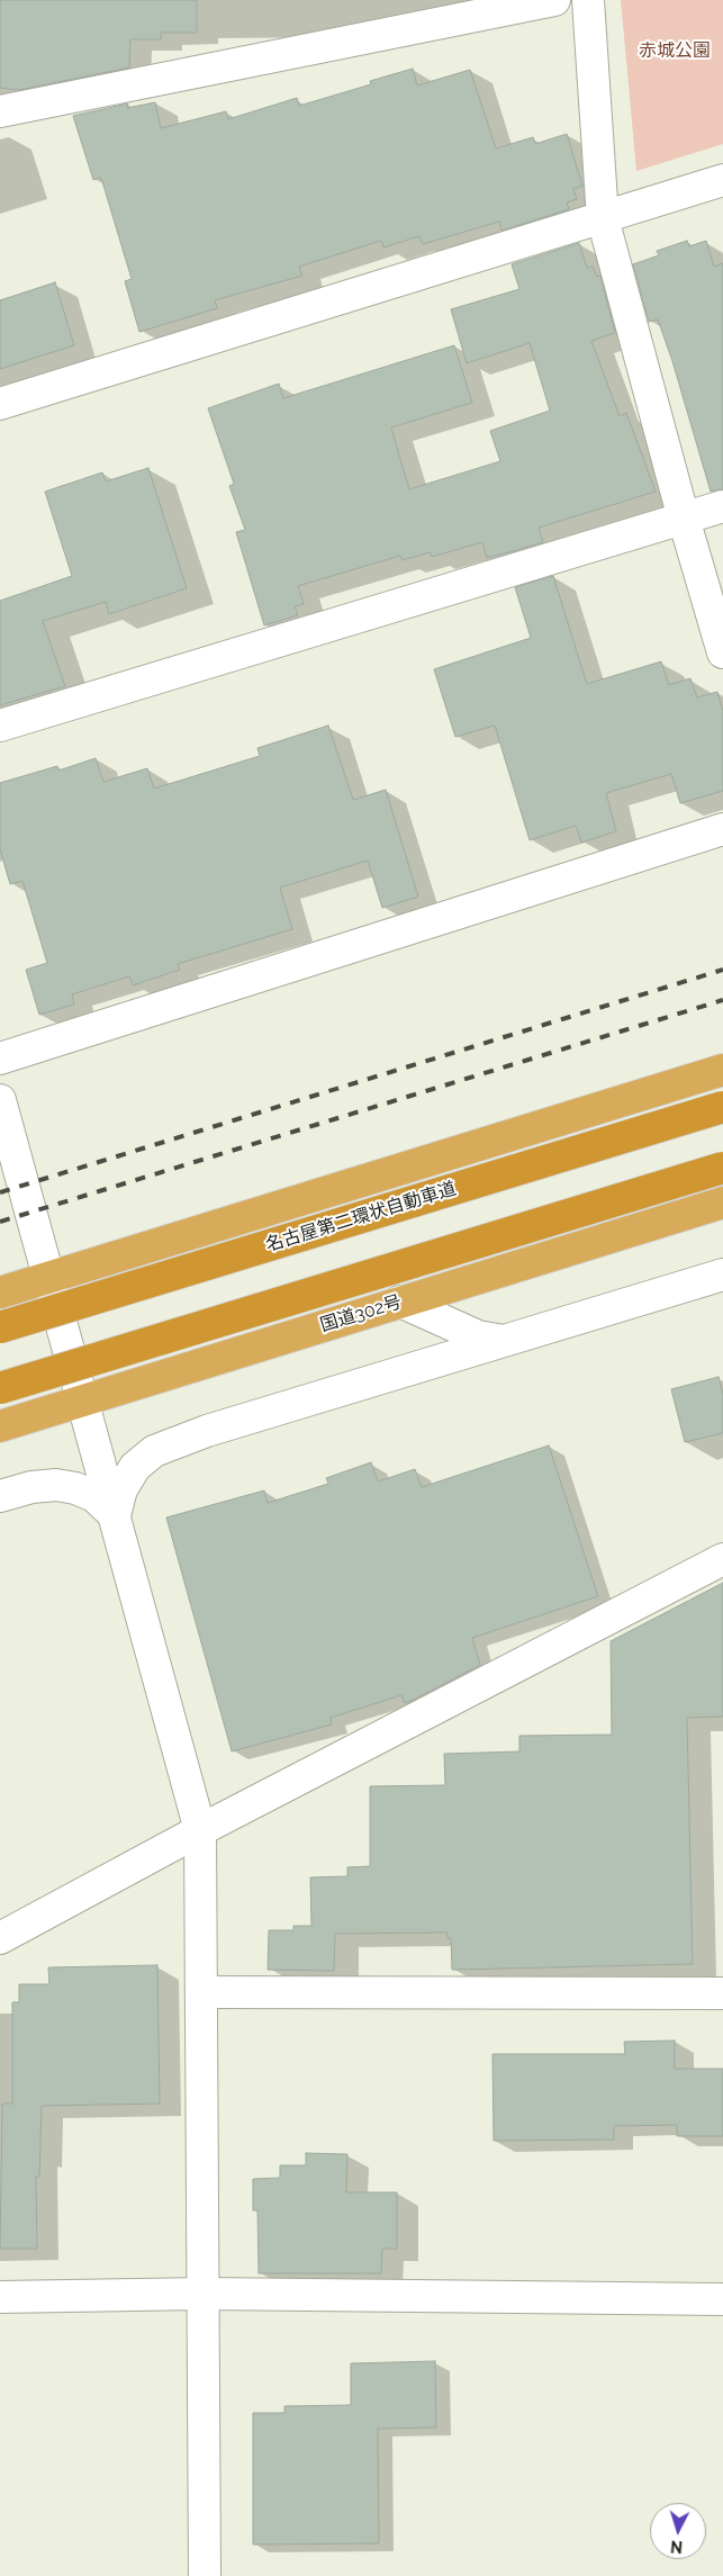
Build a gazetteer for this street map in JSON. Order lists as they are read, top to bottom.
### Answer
{
  "streets": {
    "highway": ["名古屋第二環状自動車道", "国道302号"]
  },
  "parks": ["赤城公園"],
  "north": "bottom"
}
